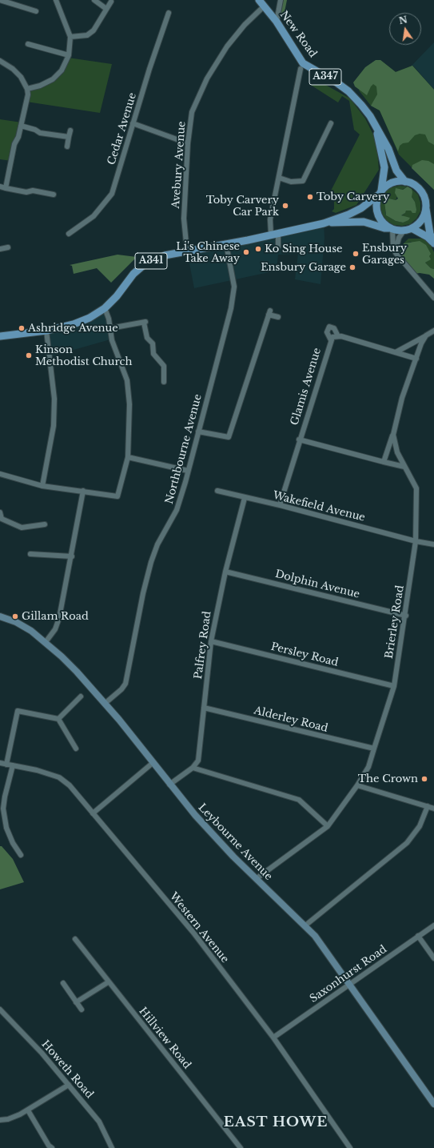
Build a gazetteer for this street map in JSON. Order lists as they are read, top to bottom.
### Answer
{
  "streets": {
    "main road": ["New Road", "A347", "A341"],
    "street": [
      "Cedar Avenue",
      "Avebury Avenue",
      "Glamis Avenue",
      "Northbourne Avenue",
      "Wakefield Avenue",
      "Dolphin Avenue",
      "Brierley Road",
      "Palfrey Road",
      "Persley Road",
      "Alderley Road",
      "Leybourne Avenue",
      "Western Avenue",
      "Saxonhurst Road",
      "Hillview Road",
      "Howeth Road"
    ]
  },
  "crossings": [
    ["New Road", "Avebury Avenue"],
    ["New Road", "A341"],
    ["Avebury Avenue", "A341"],
    ["A341", "Northbourne Avenue"],
    ["Glamis Avenue", "Wakefield Avenue"],
    ["Northbourne Avenue", "Leybourne Avenue"],
    ["Wakefield Avenue", "Brierley Road"],
    ["Wakefield Avenue", "Palfrey Road"],
    ["Dolphin Avenue", "Brierley Road"],
    ["Dolphin Avenue", "Palfrey Road"],
    ["Brierley Road", "Persley Road"],
    ["Brierley Road", "Alderley Road"],
    ["Brierley Road", "Leybourne Avenue"],
    ["Palfrey Road", "Persley Road"],
    ["Palfrey Road", "Alderley Road"],
    ["Palfrey Road", "Leybourne Avenue"],
    ["Leybourne Avenue", "Saxonhurst Road"],
    ["Western Avenue", "Saxonhurst Road"]
  ],
  "districts": ["EAST HOWE"],
  "places": [
    "Toby Carvery",
    "Toby Carvery Car Park",
    "Ko Sing House",
    "Li's Chinese Take Away",
    "Ensbury Garages",
    "Ensbury Garage",
    "Ashridge Avenue",
    "Kinson Methodist Church",
    "Gillam Road",
    "The Crown"
  ],
  "north": "top"
}
